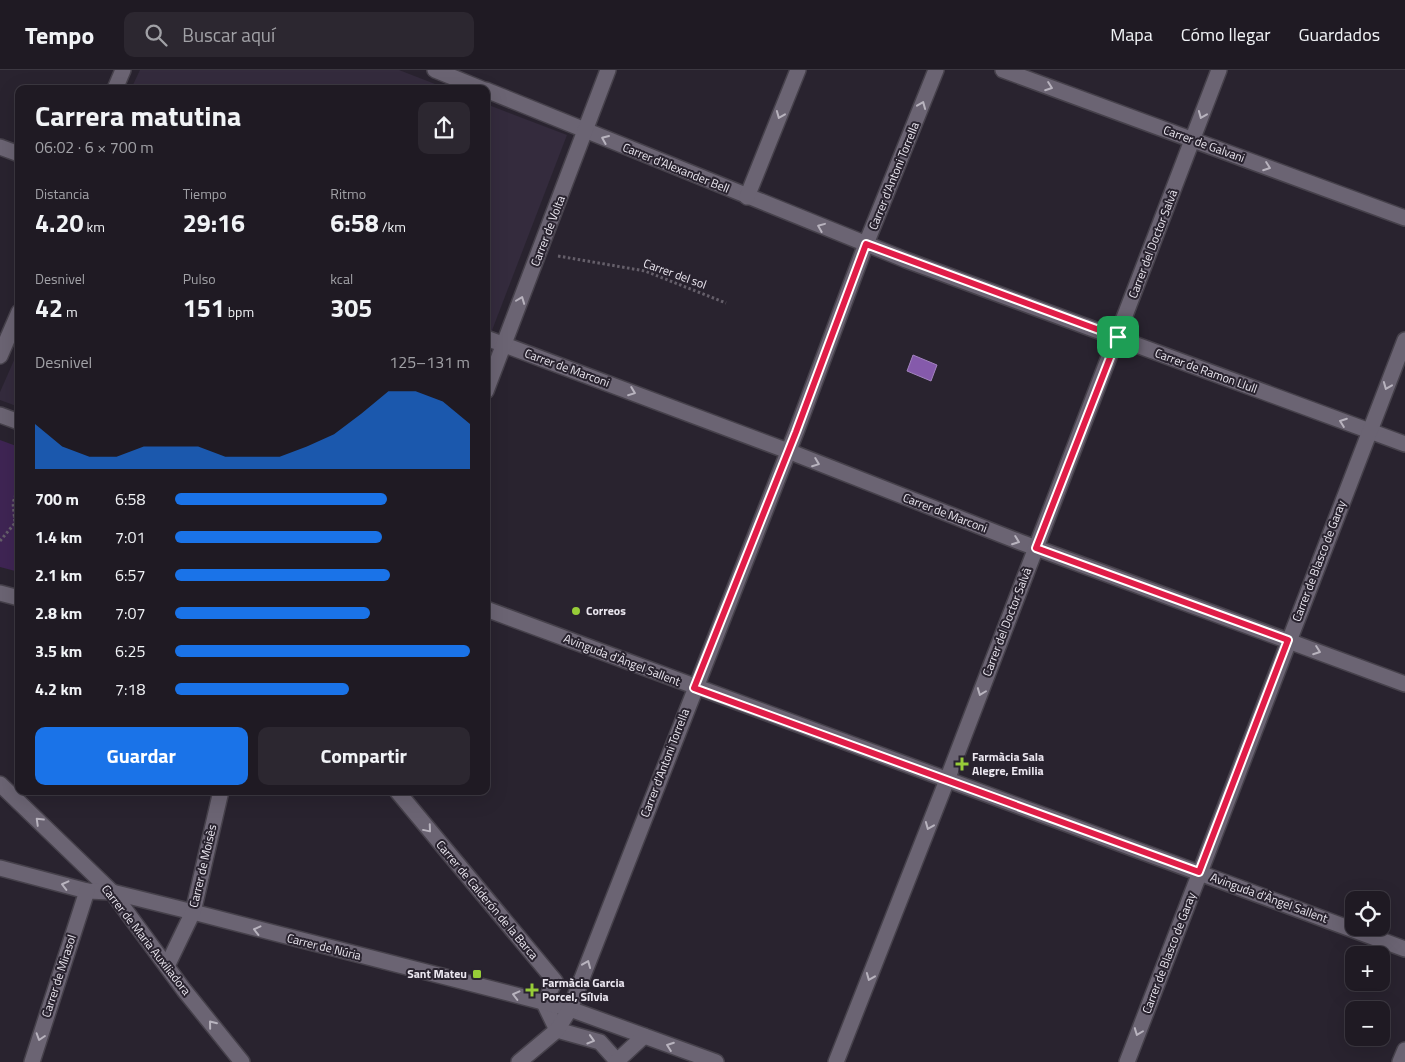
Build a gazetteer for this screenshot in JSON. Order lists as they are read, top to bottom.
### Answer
{
  "streets": {
    "street": [
      "Carrer de Galvani",
      "Carrer d'Alexander Bell",
      "Carrer d'Antoni Torrella",
      "Carrer de Volta",
      "Carrer del Doctor Salvà",
      "Carrer de Marconi",
      "Carrer de Ramon Llull",
      "Carrer de Blasco de Garay",
      "Avinguda d'Àngel Sallent",
      "Carrer de Moisès",
      "Carrer de Calderón de la Barca",
      "Carrer de Maria Auxiliadora",
      "Carrer de Núria",
      "Carrer de Mirasol"
    ],
    "path": ["Carrer del sol"]
  },
  "crossings": [
    ["Carrer de Galvani", "Carrer del Doctor Salvà"],
    ["Carrer d'Alexander Bell", "Carrer d'Antoni Torrella"],
    ["Carrer d'Alexander Bell", "Carrer de Volta"],
    ["Carrer d'Alexander Bell", "Carrer de Ramon Llull"],
    ["Carrer d'Antoni Torrella", "Carrer de Marconi"],
    ["Carrer d'Antoni Torrella", "Carrer de Ramon Llull"],
    ["Carrer d'Antoni Torrella", "Avinguda d'Àngel Sallent"],
    ["Carrer d'Antoni Torrella", "Carrer de Núria"],
    ["Carrer de Volta", "Carrer de Marconi"],
    ["Carrer del Doctor Salvà", "Carrer de Marconi"],
    ["Carrer del Doctor Salvà", "Carrer de Ramon Llull"],
    ["Carrer del Doctor Salvà", "Avinguda d'Àngel Sallent"],
    ["Carrer de Marconi", "Carrer de Blasco de Garay"],
    ["Carrer de Ramon Llull", "Carrer de Blasco de Garay"],
    ["Carrer de Blasco de Garay", "Avinguda d'Àngel Sallent"],
    ["Carrer de Moisès", "Carrer de Maria Auxiliadora"],
    ["Carrer de Moisès", "Carrer de Núria"],
    ["Carrer de Calderón de la Barca", "Carrer de Núria"],
    ["Carrer de Maria Auxiliadora", "Carrer de Núria"],
    ["Carrer de Núria", "Carrer de Mirasol"]
  ],
  "one_way": [
    "Carrer de Galvani",
    "Carrer d'Alexander Bell",
    "Carrer d'Antoni Torrella",
    "Carrer de Volta",
    "Carrer del Doctor Salvà",
    "Carrer de Marconi",
    "Carrer de Ramon Llull",
    "Carrer de Blasco de Garay",
    "Carrer de Calderón de la Barca",
    "Carrer de Maria Auxiliadora",
    "Carrer de Núria",
    "Carrer de Mirasol"
  ],
  "places": {
    "other": ["Correos"],
    "health": ["Farmàcia Sala Alegre, Emilia", "Farmàcia Garcia Porcel, Sílvia"],
    "transit": ["Sant Mateu"]
  },
  "page": {
    "header": "Tempo",
    "search": "Buscar aquí",
    "nav": ["Mapa", "Cómo llegar", "Guardados"],
    "heading": ["Carrera matutina", "06:02 · 6 × 700 m"],
    "stats": [
      ["Distancia", "4.20 km"],
      ["Tiempo", "29:16"],
      ["Ritmo", "6:58 /km"],
      ["Desnivel", "42 m"],
      ["Pulso", "151 bpm"],
      ["kcal", "305"]
    ],
    "chart": ["Desnivel", "125–131 m"],
    "list": [
      {
        "name": "700 m",
        "note": "6:58"
      },
      {
        "name": "1.4 km",
        "note": "7:01"
      },
      {
        "name": "2.1 km",
        "note": "6:57"
      },
      {
        "name": "2.8 km",
        "note": "7:07"
      },
      {
        "name": "3.5 km",
        "note": "6:25"
      },
      {
        "name": "4.2 km",
        "note": "7:18"
      }
    ],
    "buttons": ["Guardar", "Compartir"],
    "map_buttons": ["+", "−"]
  }
}
